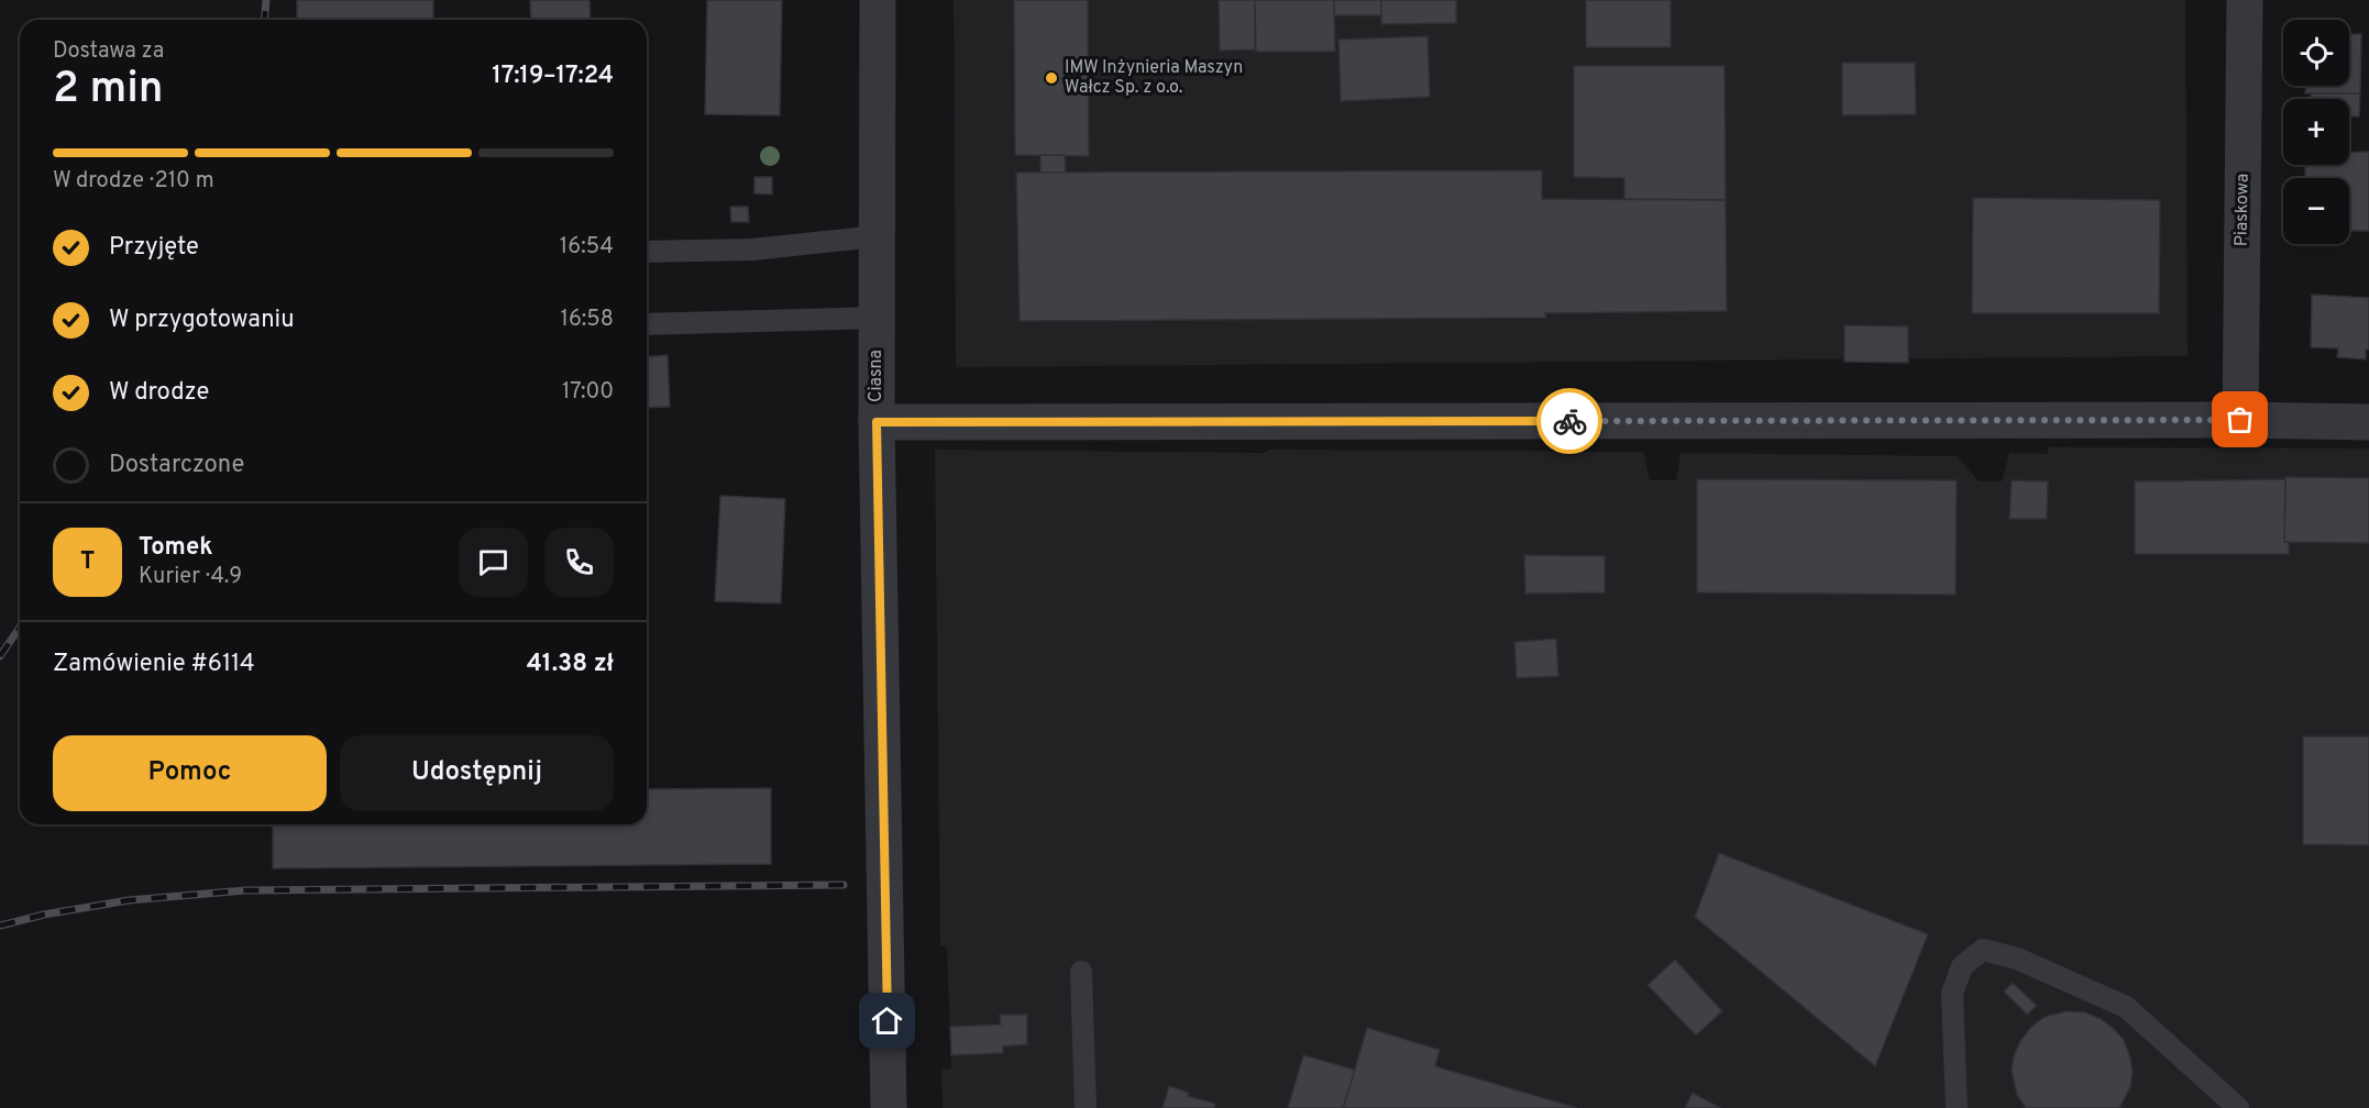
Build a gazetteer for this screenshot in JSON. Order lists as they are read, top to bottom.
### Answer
{
  "streets": {
    "street": ["Piaskowa", "Ciasna"]
  },
  "places": ["IMW Inżynieria Maszyn Wałcz Sp. z o.o."],
  "page": {
    "map_buttons": ["+", "−"],
    "heading": ["2 min", "Dostawa za", "17:19–17:24"],
    "panel": [
      "Tomek",
      "Kurier · 4.9",
      "Zamówienie #6114",
      "41.38 zł"
    ],
    "bar": "W drodze · 210 m",
    "list": [
      ["Przyjęte", "16:54"],
      ["W przygotowaniu", "16:58"],
      ["W drodze", "17:00"],
      "Dostarczone"
    ],
    "round": "T",
    "buttons": ["Pomoc", "Udostępnij"]
  }
}
